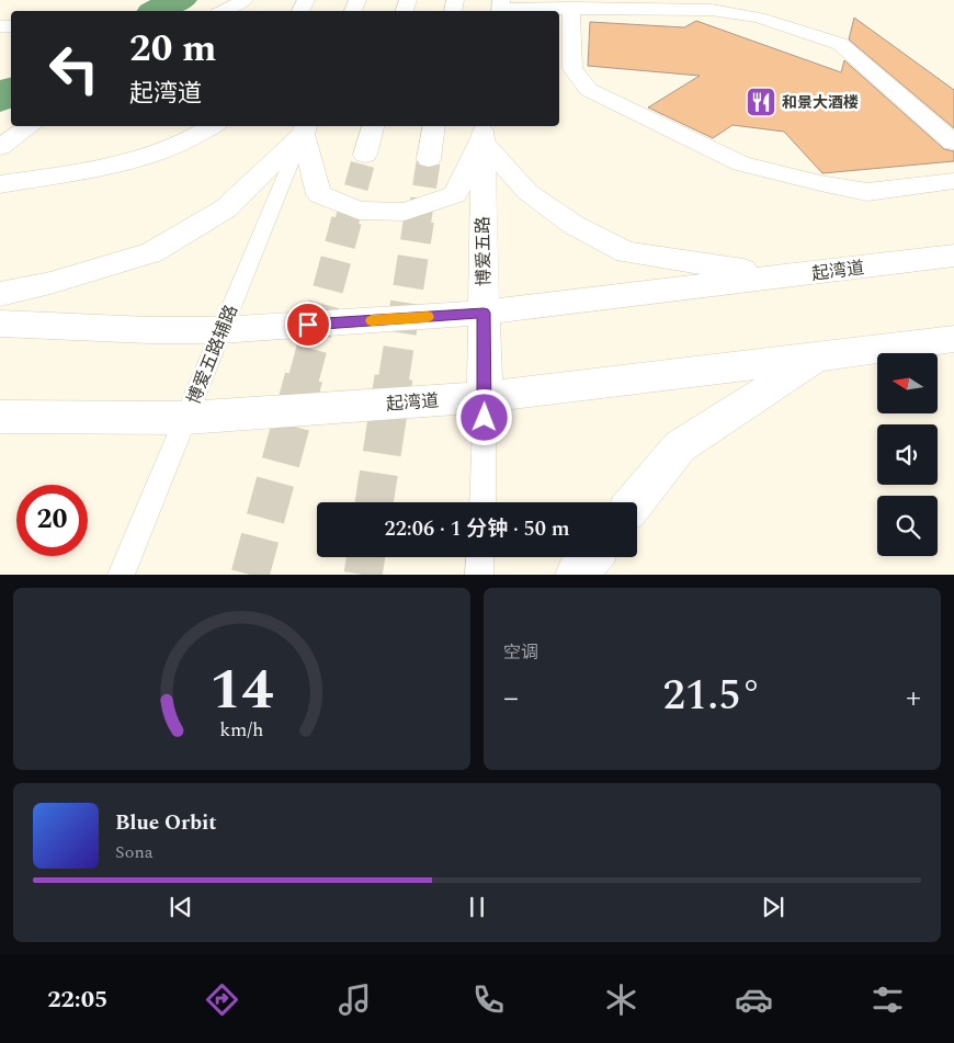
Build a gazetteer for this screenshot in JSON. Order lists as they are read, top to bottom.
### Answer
{
  "streets": {
    "main road": ["博爱五路", "起湾道"],
    "lane": ["博爱五路辅路"]
  },
  "crossings": [
    ["博爱五路", "起湾道"],
    ["起湾道", "博爱五路辅路"]
  ],
  "places": {
    "restaurant": ["和景大酒楼"]
  },
  "north": "left",
  "page": {
    "turn": ["20 m", "起湾道"],
    "limit": "20",
    "trip": "22:06 · 1 分钟 · 50 m",
    "tile": "空调",
    "heat": ["−", "21.5°", "+"],
    "song": ["Blue Orbit", "Sona"],
    "tabs": "22:05",
    "gauge": ["14", "km/h"]
  }
}
